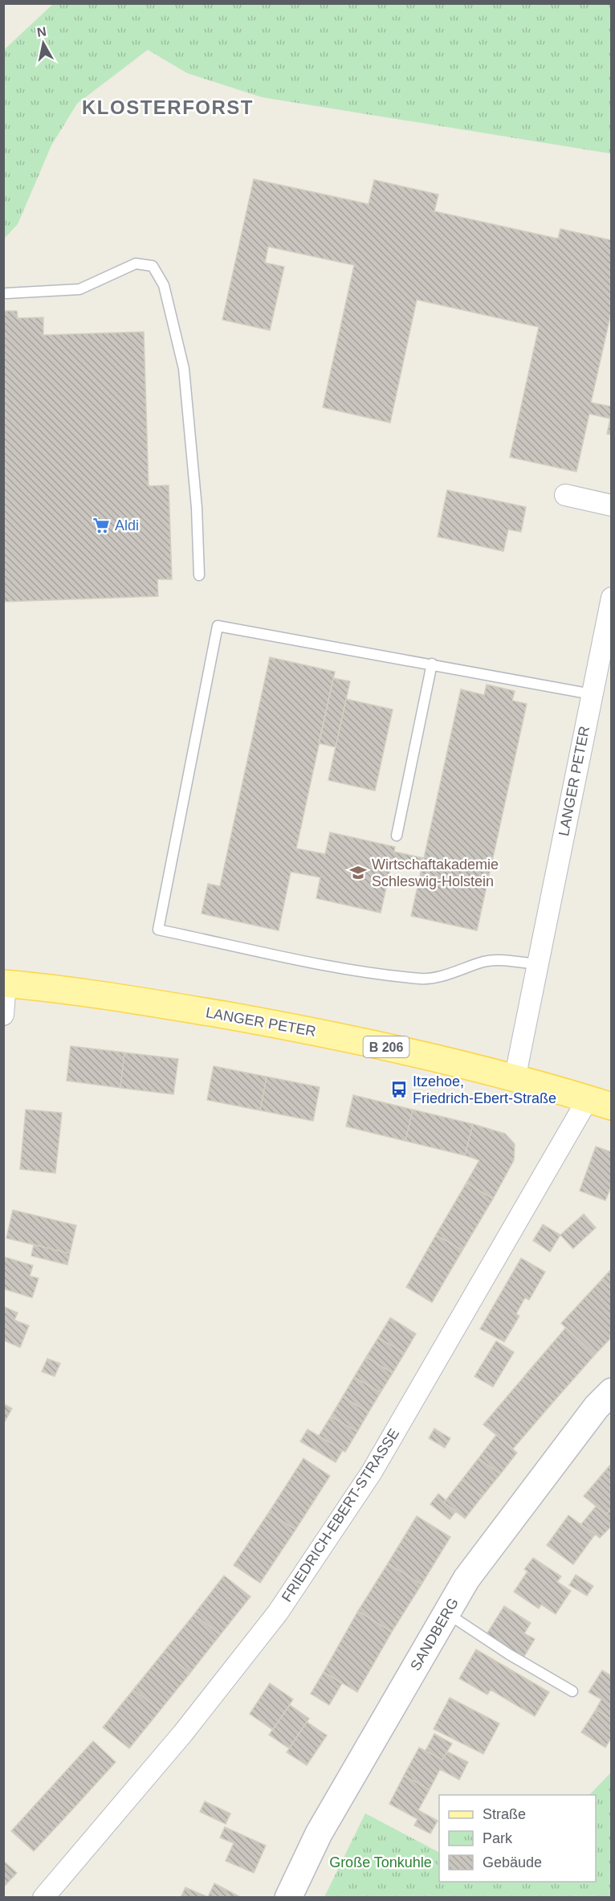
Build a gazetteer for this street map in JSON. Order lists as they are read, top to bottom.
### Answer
{
  "streets": {
    "main road": ["LANGER PETER", "B 206", "SANDBERG"],
    "street": ["FRIEDRICH-EBERT-STRASSE"]
  },
  "crossings": [
    ["LANGER PETER", "FRIEDRICH-EBERT-STRASSE"]
  ],
  "districts": ["KLOSTERFORST"],
  "parks": ["Große Tonkuhle"],
  "places": {
    "supermarket": ["Aldi"],
    "school or university": ["Wirtschaftakademie Schleswig-Holstein"],
    "bus stop": ["Itzehoe, Friedrich-Ebert-Straße"]
  },
  "legend": ["Straße", "Park", "Gebäude"],
  "north": "top"
}
